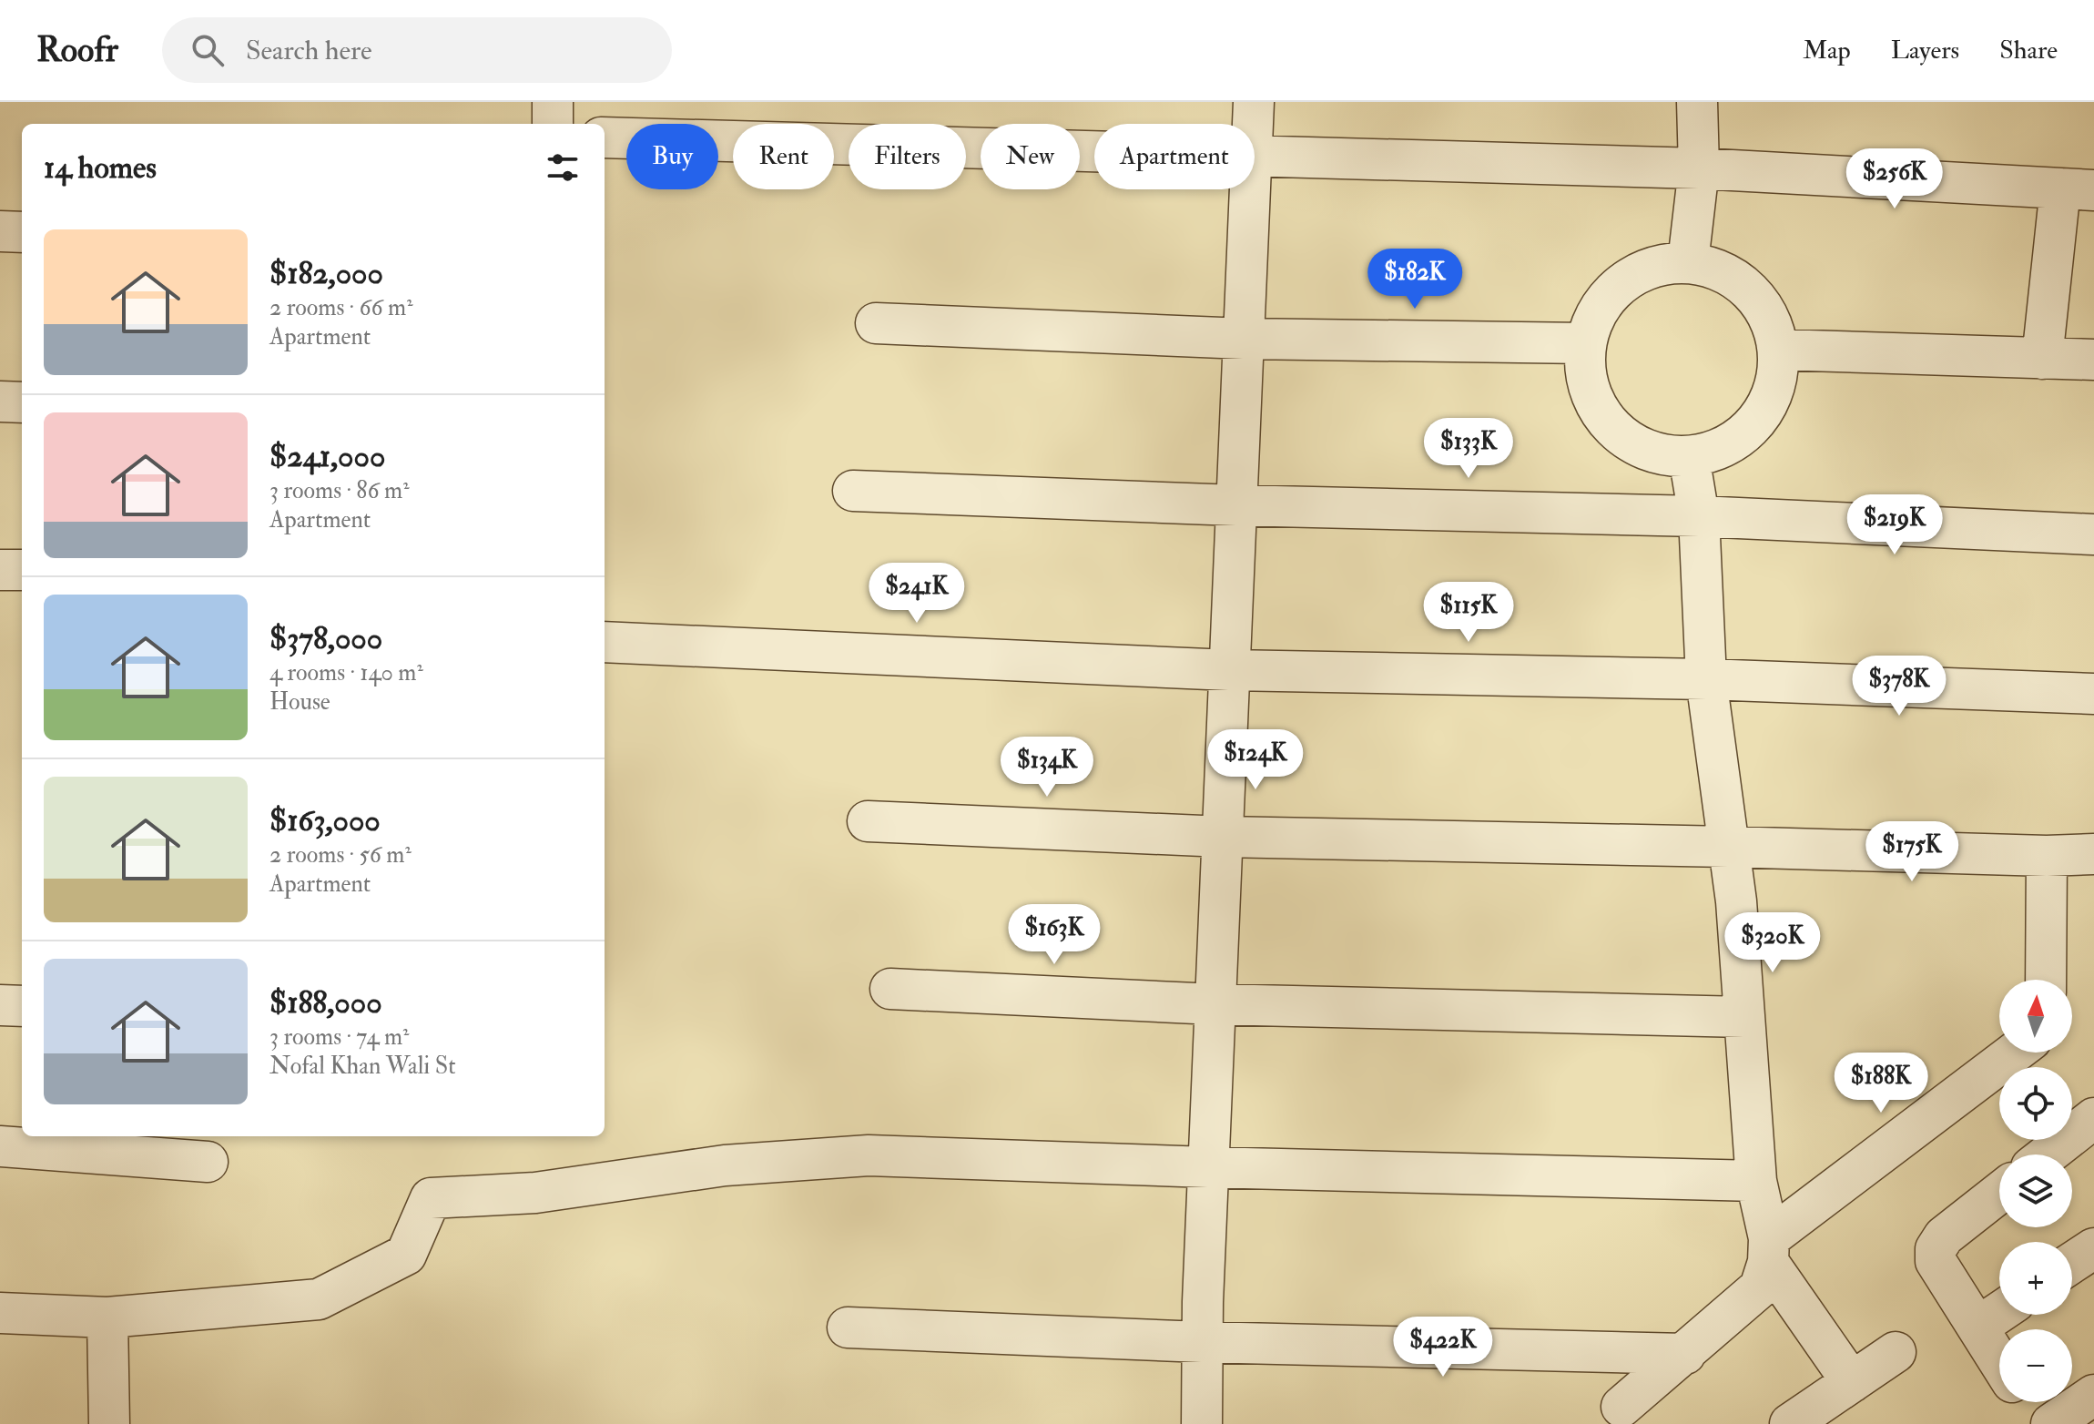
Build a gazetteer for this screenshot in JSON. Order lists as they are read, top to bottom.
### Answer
{
  "north": "top",
  "page": {
    "header": "Roofr",
    "search": "Search here",
    "nav": ["Map", "Layers", "Share"],
    "chip": [
      "Buy",
      "Rent",
      "Filters",
      "New",
      "Apartment"
    ],
    "heading": "14 homes",
    "price": [
      "$256K",
      "$182K",
      "$133K",
      "$219K",
      "$241K",
      "$115K",
      "$378K",
      "$124K",
      "$134K",
      "$175K",
      "$163K",
      "$320K",
      "$188K",
      "$422K"
    ],
    "list": [
      {
        "name": "$182,000",
        "note": "2 rooms · 66 m² · Apartment"
      },
      {
        "name": "$241,000",
        "note": "3 rooms · 86 m² · Apartment"
      },
      {
        "name": "$378,000",
        "note": "4 rooms · 140 m² · House"
      },
      {
        "name": "$163,000",
        "note": "2 rooms · 56 m² · Apartment"
      },
      {
        "name": "$188,000",
        "note": "3 rooms · 74 m² · Nofal Khan Wali St"
      }
    ],
    "map_buttons": ["+", "−"]
  }
}
